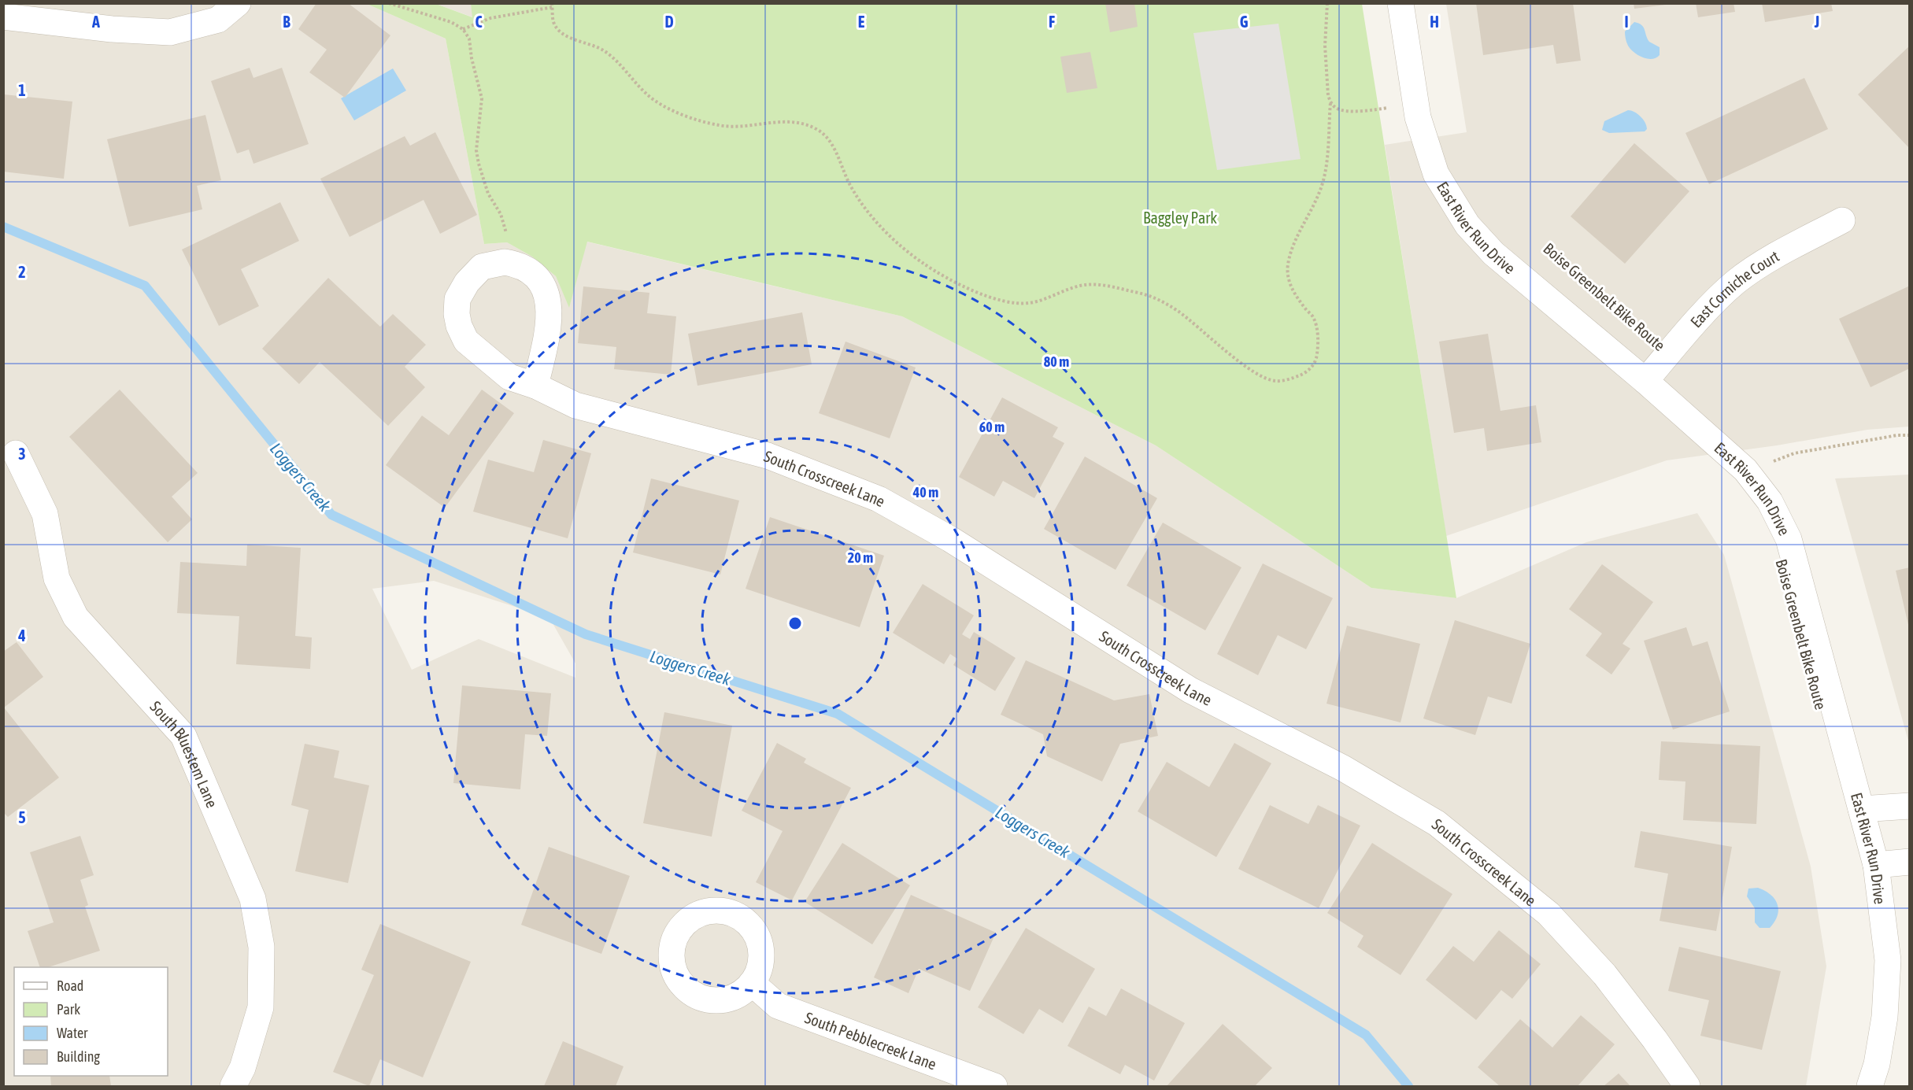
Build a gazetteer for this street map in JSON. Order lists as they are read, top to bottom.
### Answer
{
  "streets": {
    "street": [
      "East River Run Drive",
      "East Corniche Court",
      "South Crosscreek Lane",
      "South Bluestem Lane",
      "South Pebblecreek Lane"
    ]
  },
  "crossings": [
    ["East River Run Drive", "East Corniche Court"]
  ],
  "water": ["Loggers Creek"],
  "parks": ["Baggley Park"],
  "legend": [
    "Road",
    "Park",
    "Water",
    "Building"
  ],
  "grid": {
    "columns": [
      "A",
      "B",
      "C",
      "D",
      "E",
      "F",
      "G",
      "H",
      "I",
      "J"
    ],
    "rows": [
      "1",
      "2",
      "3",
      "4",
      "5"
    ]
  },
  "rings": [
    "80 m",
    "60 m",
    "40 m",
    "20 m"
  ]
}
